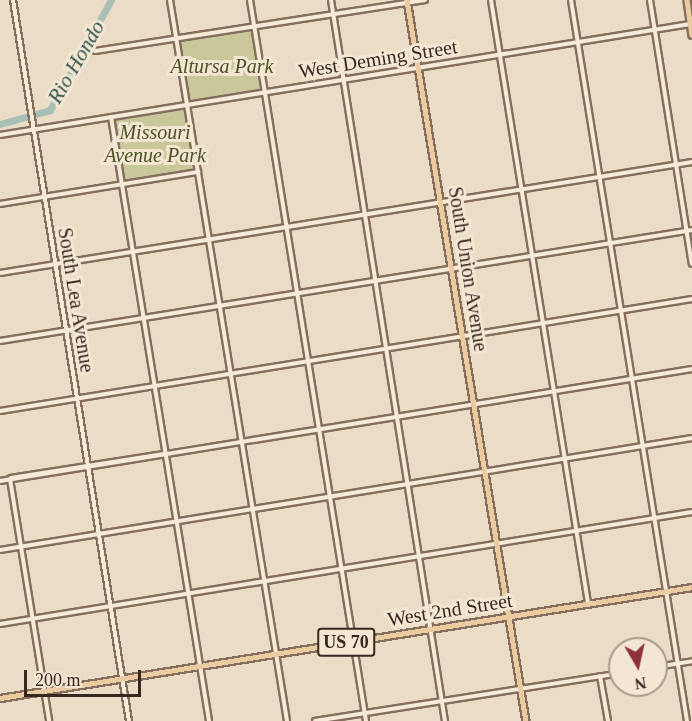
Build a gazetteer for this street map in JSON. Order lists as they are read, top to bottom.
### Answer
{
  "streets": {
    "main road": ["South Union Avenue", "West 2nd Street", "US 70"],
    "street": ["West Deming Street", "South Lea Avenue"]
  },
  "crossings": [
    ["West Deming Street", "South Union Avenue"],
    ["West Deming Street", "South Lea Avenue"],
    ["South Union Avenue", "West 2nd Street"],
    ["South Lea Avenue", "West 2nd Street"]
  ],
  "water": ["Rio Hondo"],
  "parks": ["Altursa Park", "Missouri Avenue Park"],
  "scale_bar": "200 m",
  "north": "bottom"
}
